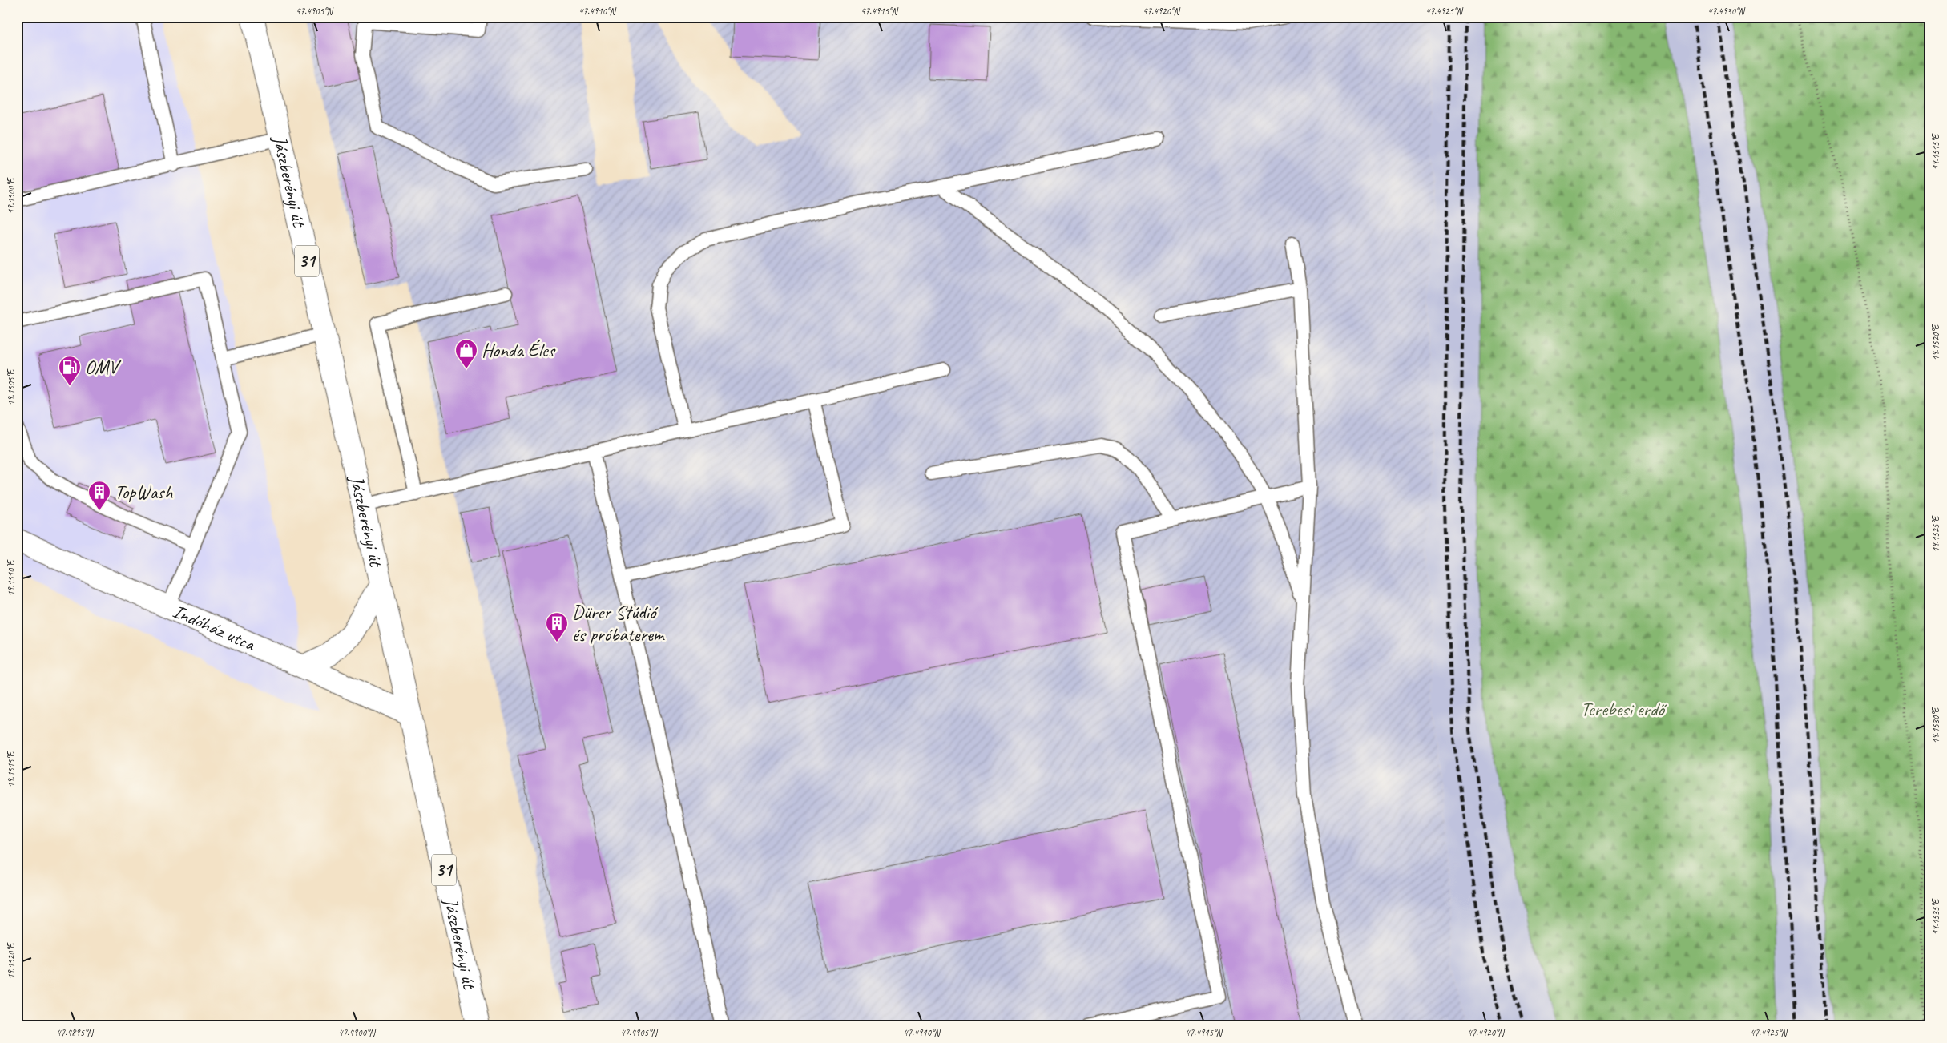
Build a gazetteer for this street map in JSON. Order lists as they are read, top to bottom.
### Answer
{
  "streets": {
    "main road": ["Jászberényi út", "31", "Indóház utca"]
  },
  "crossings": [
    ["Jászberényi út", "Indóház utca"]
  ],
  "parks": ["Terebesi erdő"],
  "places": {
    "shop": ["Honda Éles"],
    "fuel station": ["OMV"],
    "building": ["TopWash", "Dürer Stúdió és próbaterem"]
  },
  "coordinates": [
    "47.4905°N",
    "47.4910°N",
    "47.4915°N",
    "47.4920°N",
    "47.4925°N",
    "47.4930°N",
    "19.1515°E",
    "19.1500°E",
    "19.1520°E",
    "19.1505°E",
    "19.1525°E",
    "19.1510°E",
    "19.1530°E",
    "19.1535°E",
    "47.4895°N",
    "47.4900°N"
  ]
}
